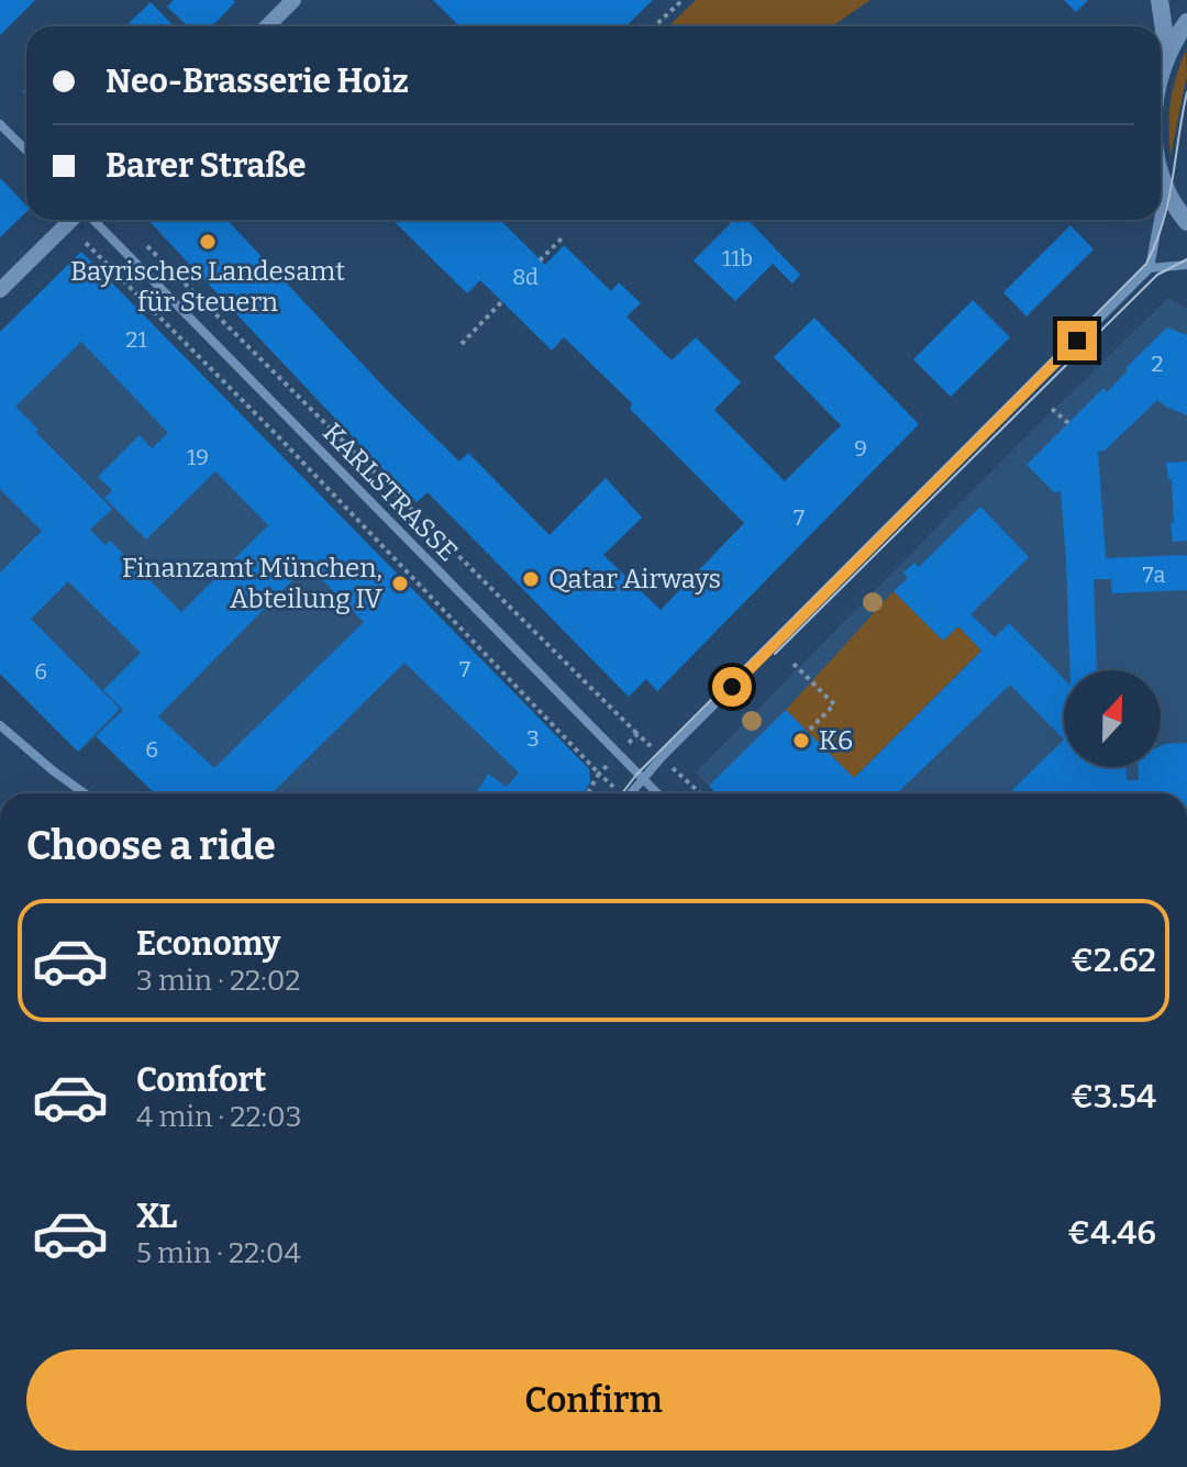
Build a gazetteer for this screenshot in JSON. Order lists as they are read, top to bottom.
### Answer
{
  "streets": {
    "street": ["KARLSTRASSE"]
  },
  "places": [
    "Bayrisches Landesamt für Steuern",
    "Qatar Airways",
    "Finanzamt München, Abteilung IV",
    "K6"
  ],
  "house_numbers": [
    "11b",
    "8d",
    "21",
    "2",
    "9",
    "19",
    "7",
    "7a",
    "7",
    "6",
    "3",
    "6"
  ],
  "north": "top",
  "page": {
    "banner": ["Neo-Brasserie Hoiz", "Barer Straße"],
    "heading": "Choose a ride",
    "list": [
      {
        "name": "Economy",
        "note": "3 min · 22:02",
        "value": "€2.62"
      },
      {
        "name": "Comfort",
        "note": "4 min · 22:03",
        "value": "€3.54"
      },
      {
        "name": "XL",
        "note": "5 min · 22:04",
        "value": "€4.46"
      }
    ],
    "buttons": "Confirm"
  }
}
